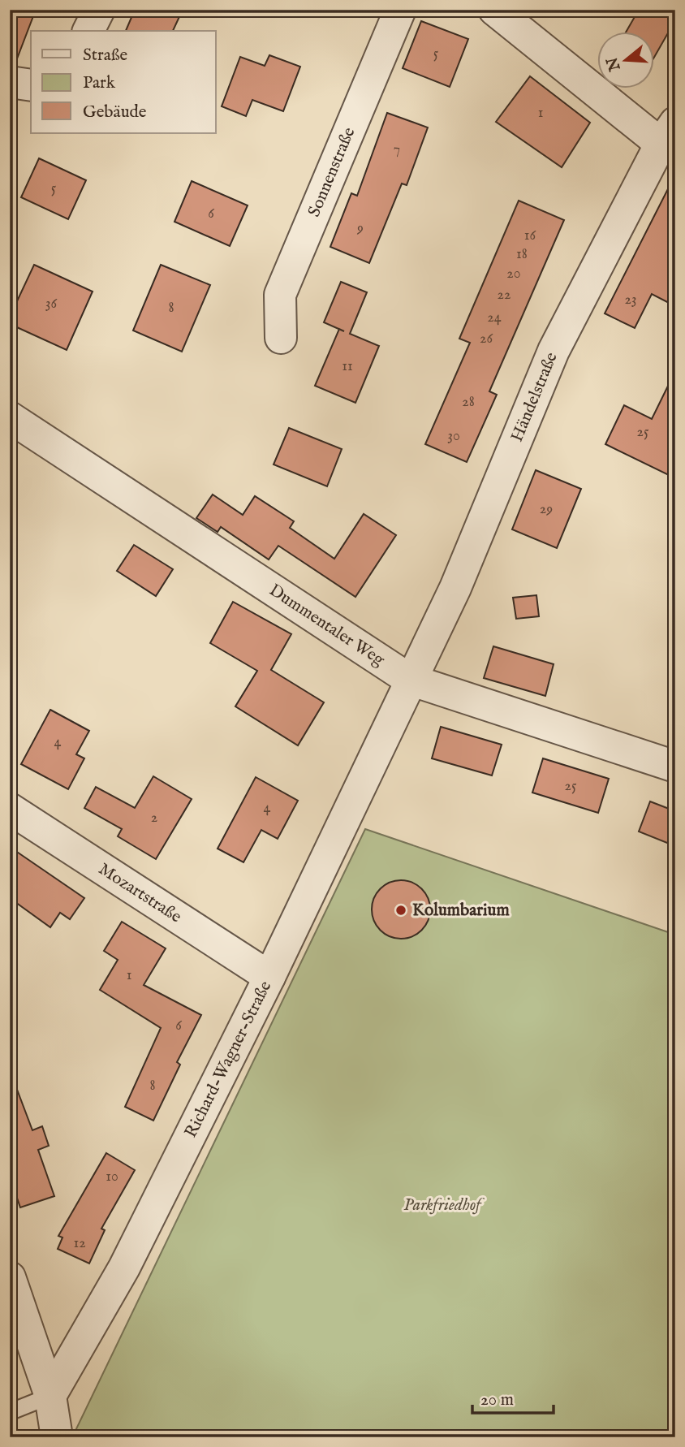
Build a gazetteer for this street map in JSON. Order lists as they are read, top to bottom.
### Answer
{
  "streets": {
    "street": [
      "Sonnenstraße",
      "Händelstraße",
      "Dummentaler Weg",
      "Mozartstraße",
      "Richard-Wagner-Straße"
    ]
  },
  "crossings": [
    ["Händelstraße", "Dummentaler Weg"],
    ["Händelstraße", "Richard-Wagner-Straße"],
    ["Dummentaler Weg", "Richard-Wagner-Straße"],
    ["Mozartstraße", "Richard-Wagner-Straße"]
  ],
  "parks": ["Parkfriedhof"],
  "places": ["Kolumbarium"],
  "house_numbers": [
    "5",
    "1",
    "7",
    "5",
    "6",
    "9",
    "16",
    "18",
    "20",
    "22",
    "23",
    "36",
    "8",
    "24",
    "26",
    "11",
    "28",
    "25",
    "30",
    "29",
    "4",
    "25",
    "4",
    "2",
    "1",
    "6",
    "8",
    "10",
    "12"
  ],
  "legend": ["Straße", "Park", "Gebäude"],
  "scale_bar": "20 m",
  "north": "left"
}
